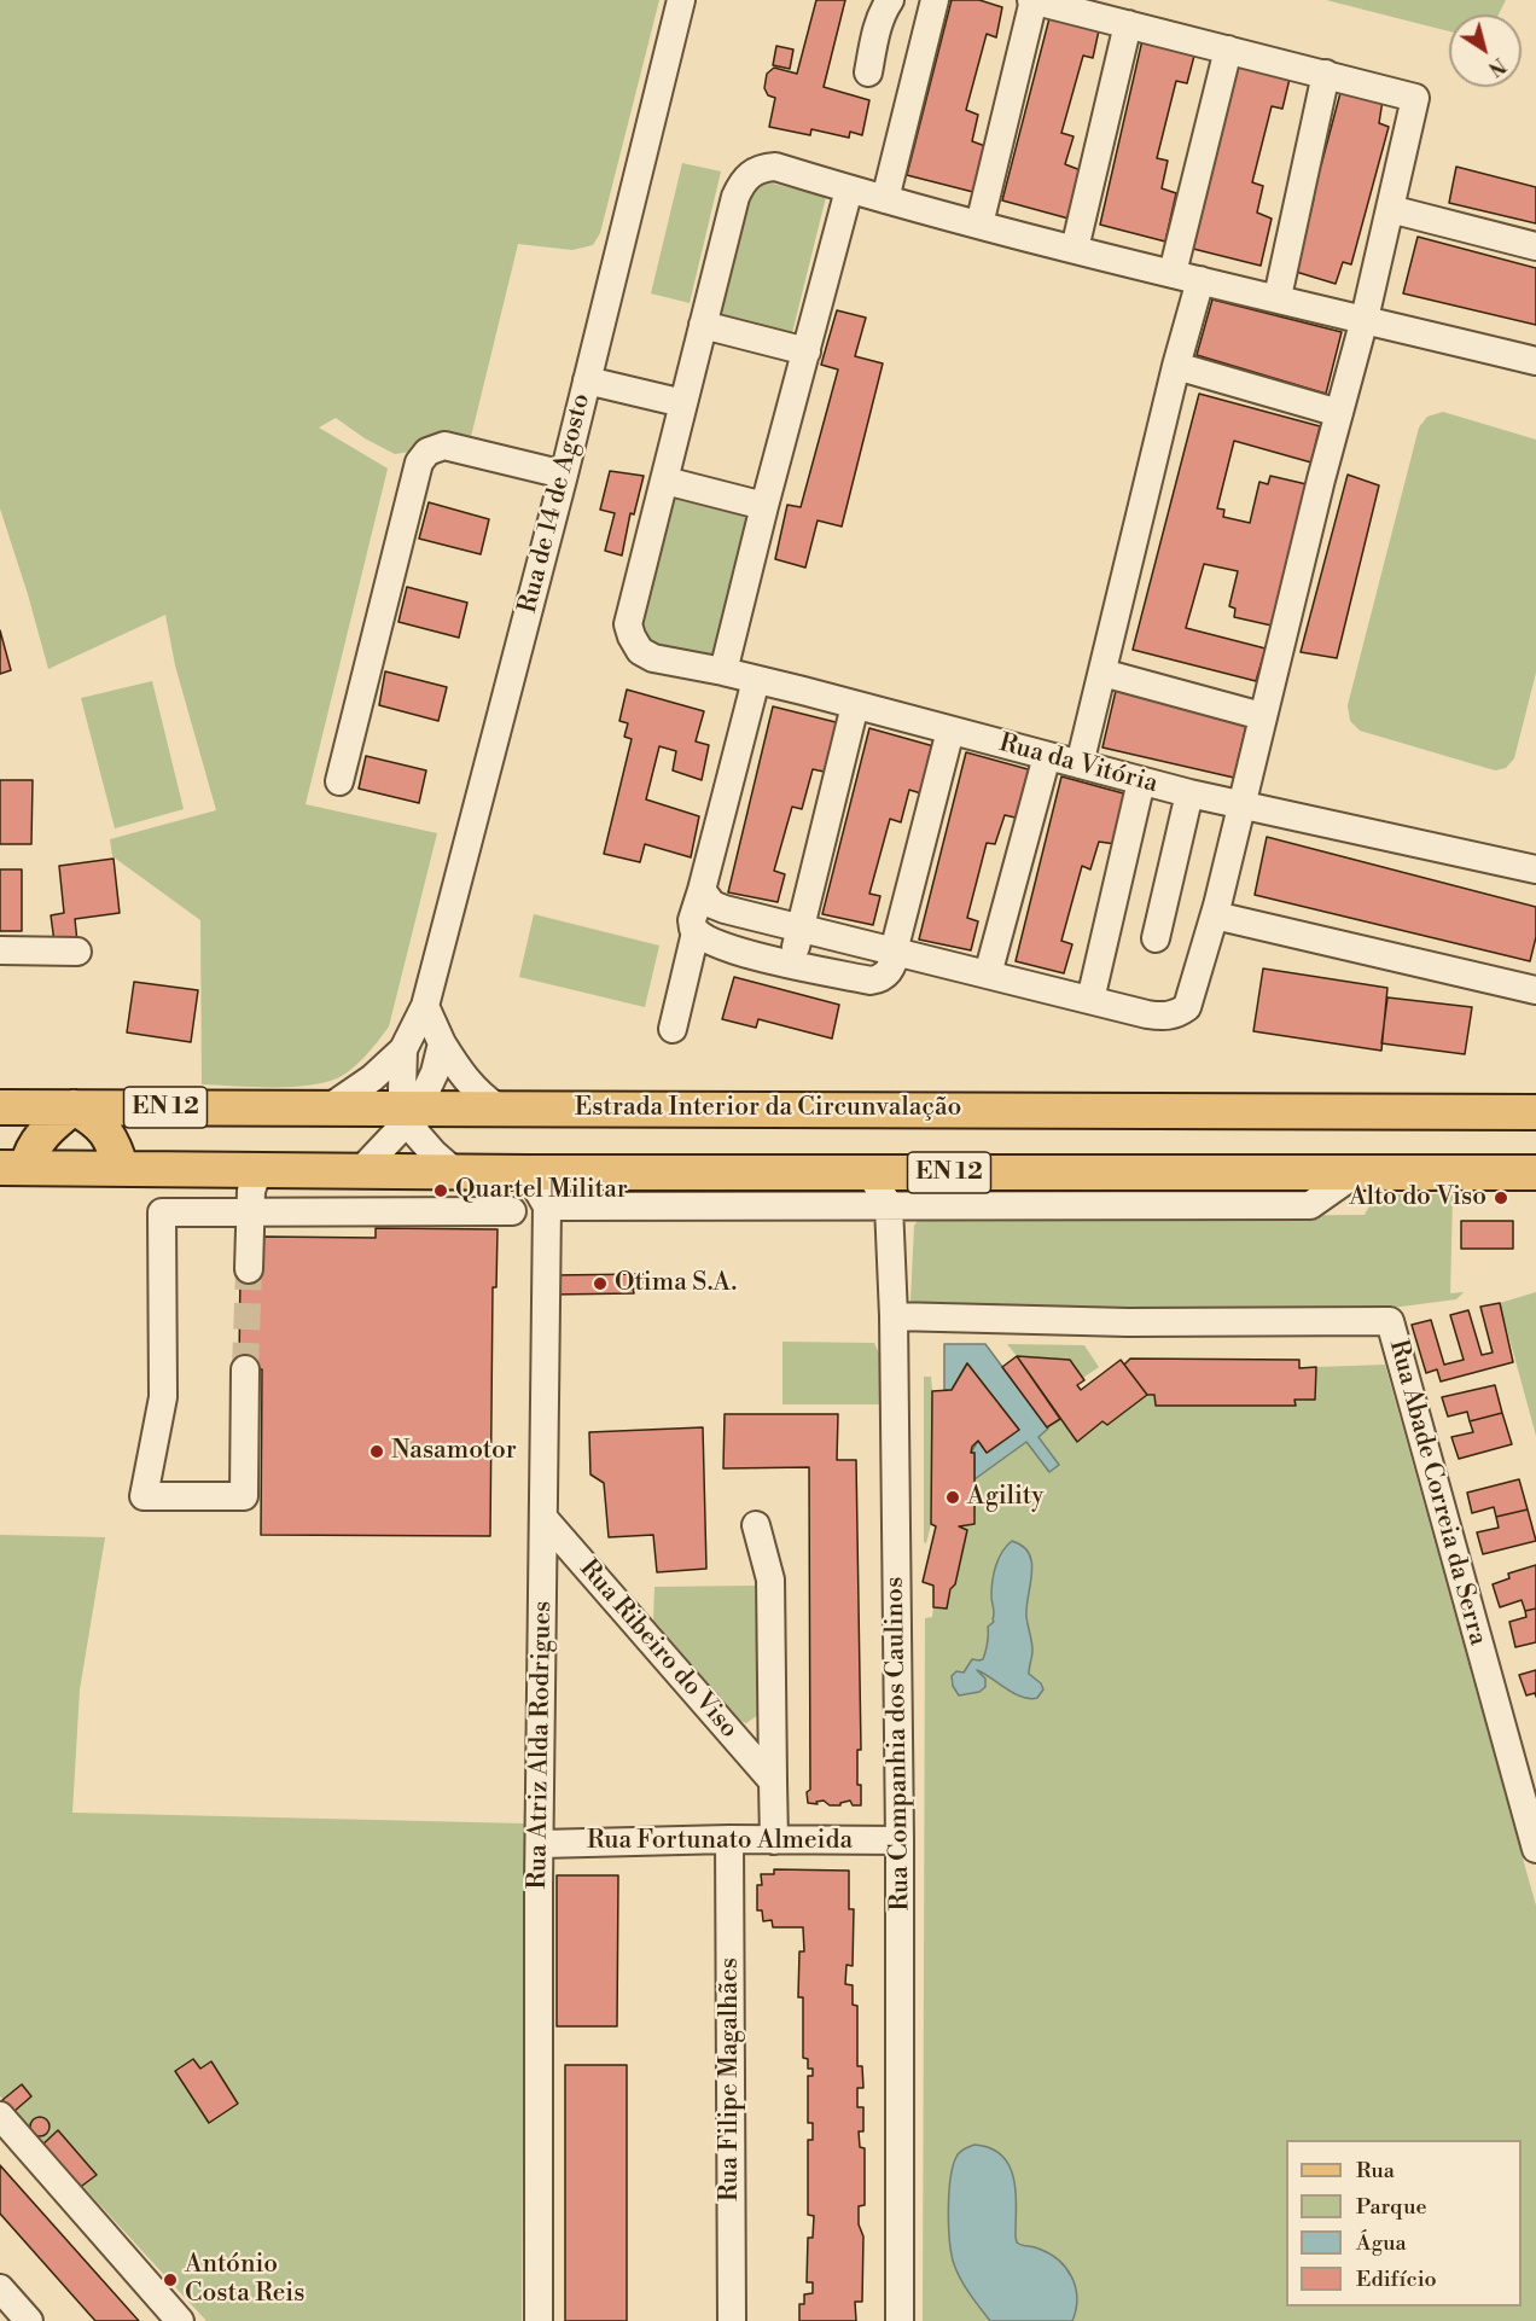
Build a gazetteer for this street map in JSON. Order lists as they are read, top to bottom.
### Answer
{
  "streets": {
    "main road": ["EN 12", "Estrada Interior da Circunvalação"],
    "street": [
      "Rua de 14 de Agosto",
      "Rua da Vitória",
      "Rua Abade Correia da Serra",
      "Rua Ribeiro do Viso",
      "Rua Companhia dos Caulinos",
      "Rua Atriz Alda Rodrigues",
      "Rua Fortunato Almeida",
      "Rua Filipe Magalhães"
    ]
  },
  "crossings": [
    ["Rua de 14 de Agosto", "EN 12"],
    ["Rua de 14 de Agosto", "Estrada Interior da Circunvalação"],
    ["EN 12", "Rua Companhia dos Caulinos"],
    ["Rua Abade Correia da Serra", "Rua Companhia dos Caulinos"],
    ["Rua Ribeiro do Viso", "Rua Atriz Alda Rodrigues"],
    ["Rua Ribeiro do Viso", "Rua Fortunato Almeida"],
    ["Rua Companhia dos Caulinos", "Rua Fortunato Almeida"],
    ["Rua Atriz Alda Rodrigues", "Rua Fortunato Almeida"],
    ["Rua Fortunato Almeida", "Rua Filipe Magalhães"]
  ],
  "places": [
    "Quartel Militar",
    "Alto do Viso",
    "Otima S.A.",
    "Nasamotor",
    "Agility",
    "António Costa Reis"
  ],
  "legend": [
    "Rua",
    "Parque",
    "Água",
    "Edifício"
  ],
  "north": "bottom right"
}
